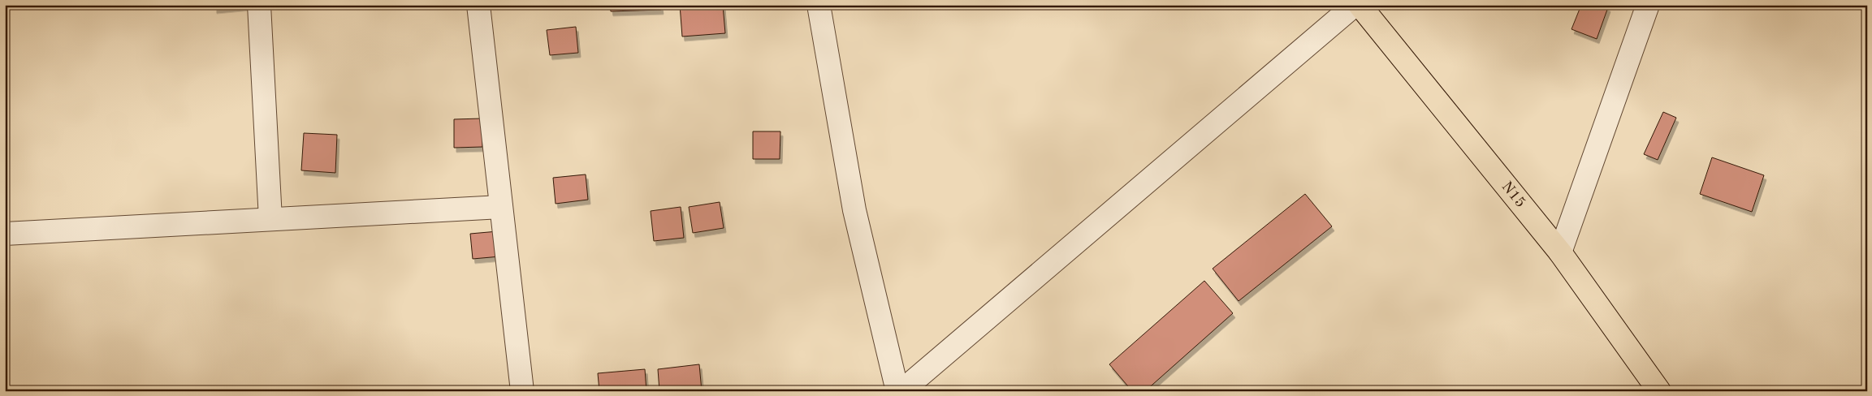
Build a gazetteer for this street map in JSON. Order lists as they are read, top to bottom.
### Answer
{
  "streets": {
    "main road": ["N15"]
  }
}
